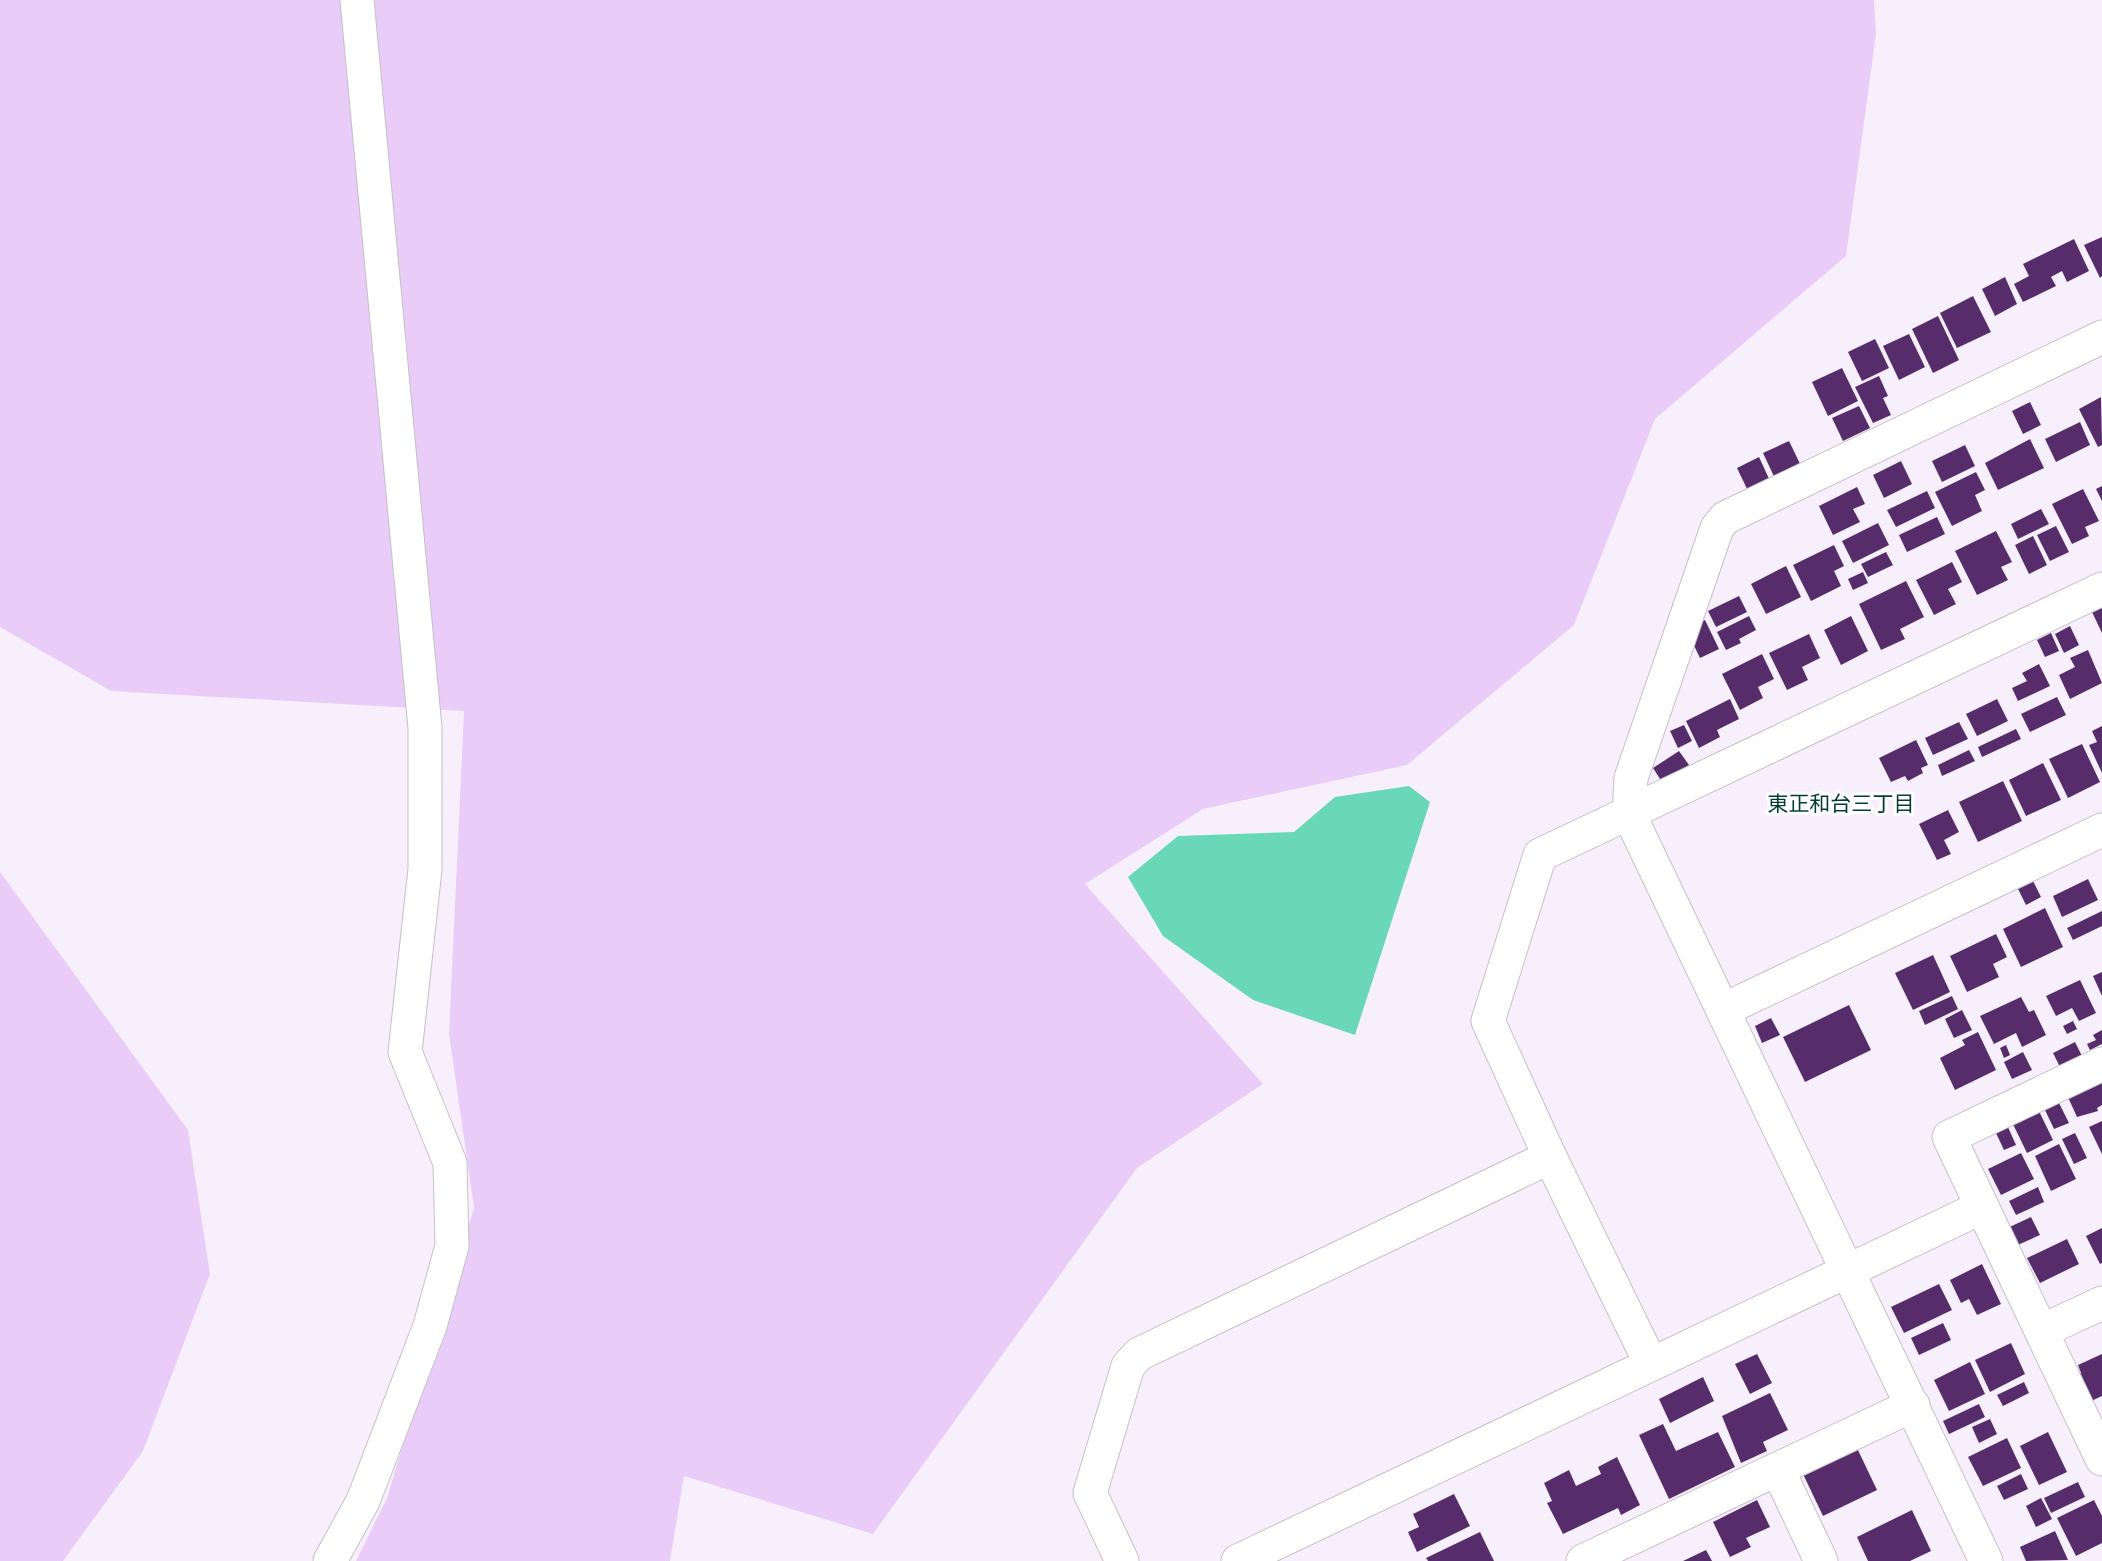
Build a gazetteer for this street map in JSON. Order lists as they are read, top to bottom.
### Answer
{
  "districts": ["東正和台三丁目"]
}
